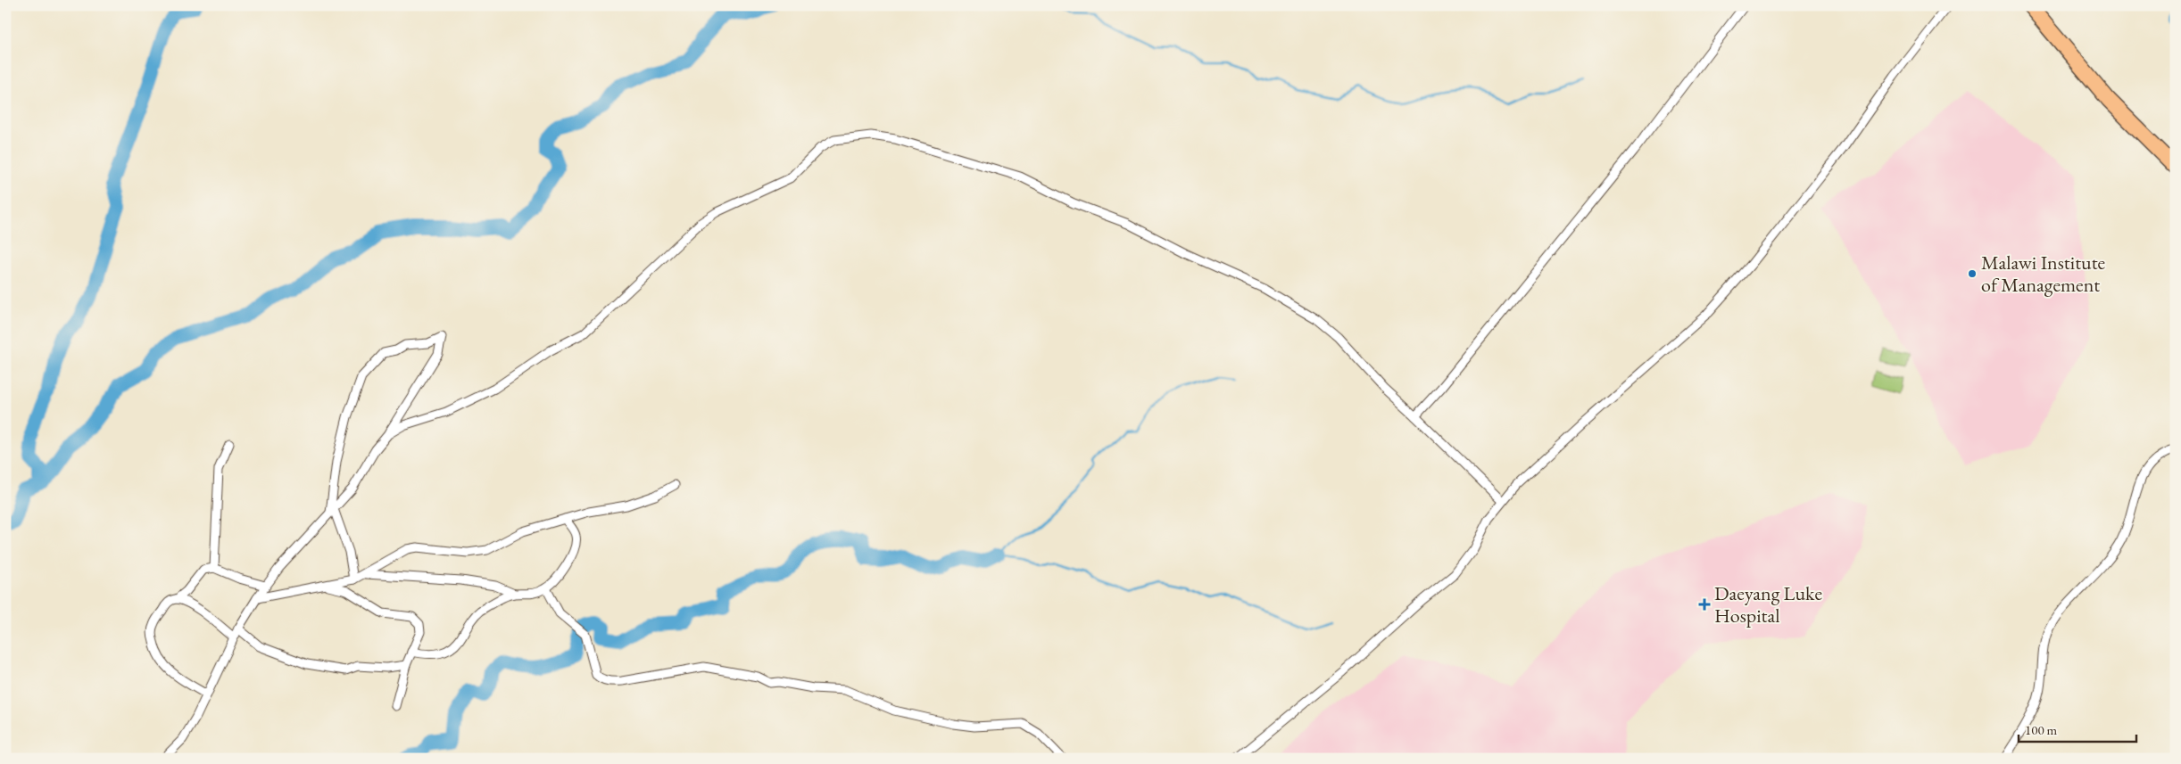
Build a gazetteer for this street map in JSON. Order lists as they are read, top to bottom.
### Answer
{
  "places": {
    "other": ["Malawi Institute of Management"],
    "health": ["Daeyang Luke Hospital"]
  },
  "scale_bar": "100 m"
}
